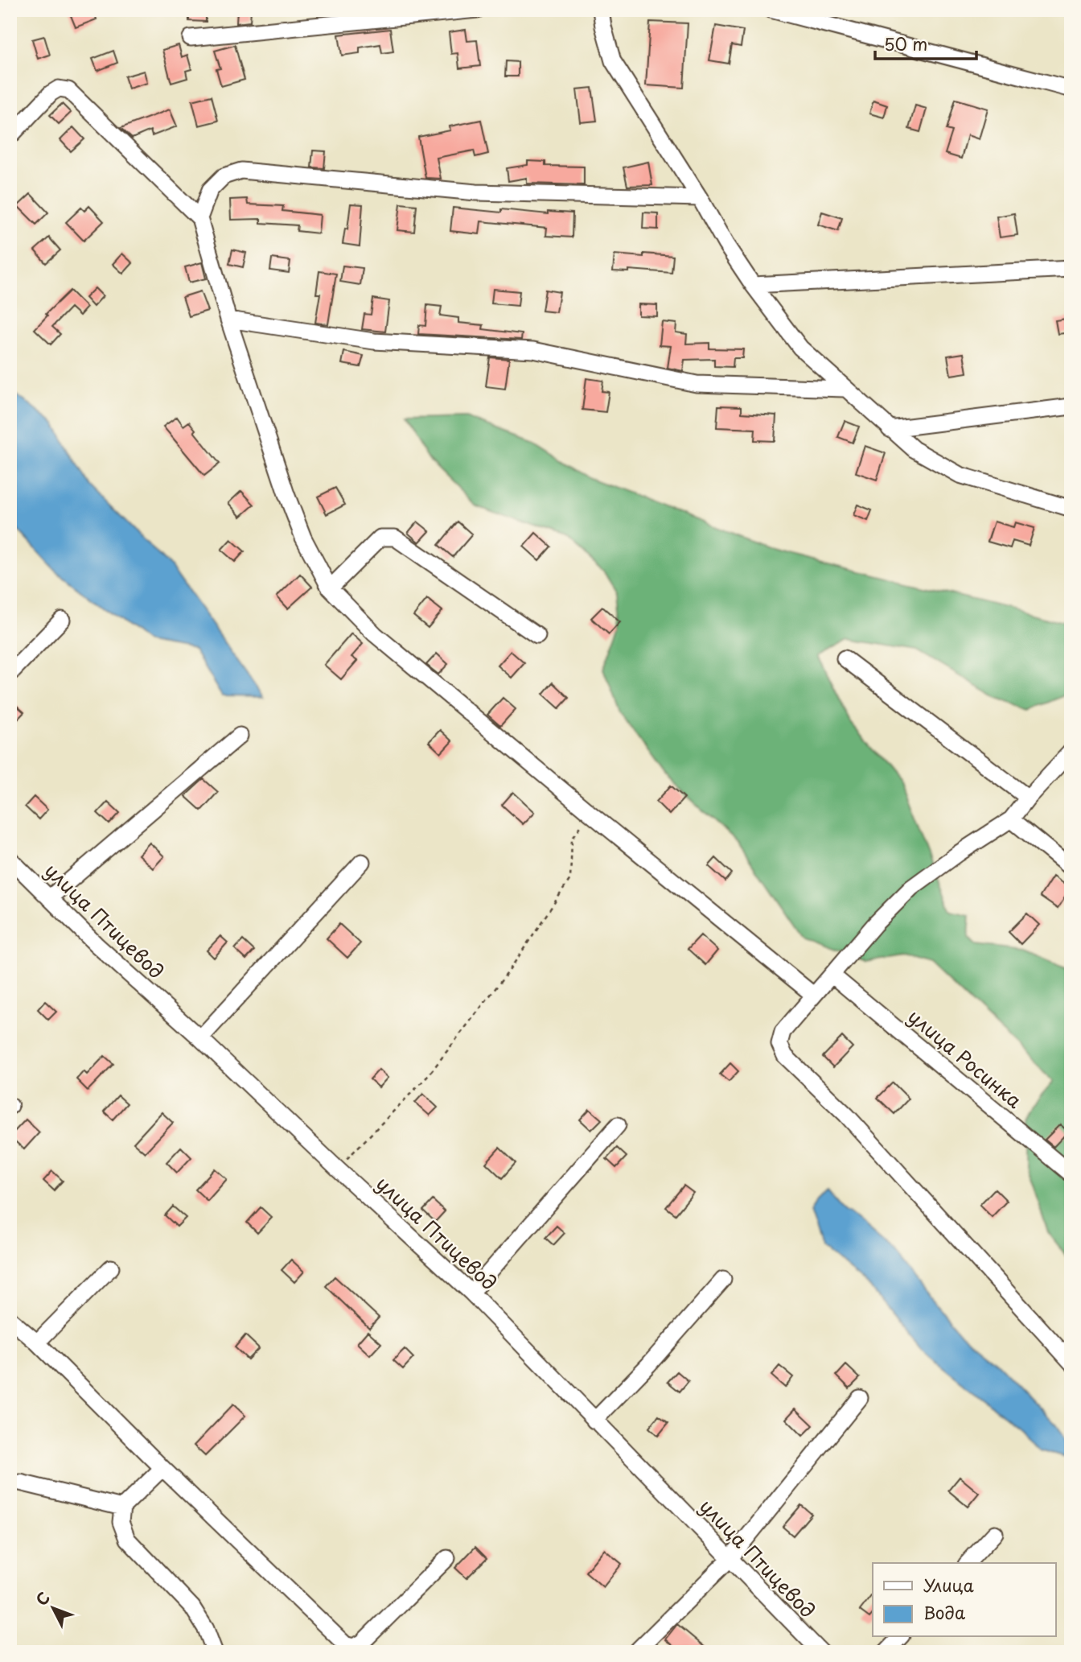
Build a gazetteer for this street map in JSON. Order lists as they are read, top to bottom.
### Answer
{
  "streets": {
    "street": ["улица Птицевод", "улица Росинка"]
  },
  "legend": ["Улица", "Вода"],
  "scale_bar": "50 m",
  "north": "top left"
}
